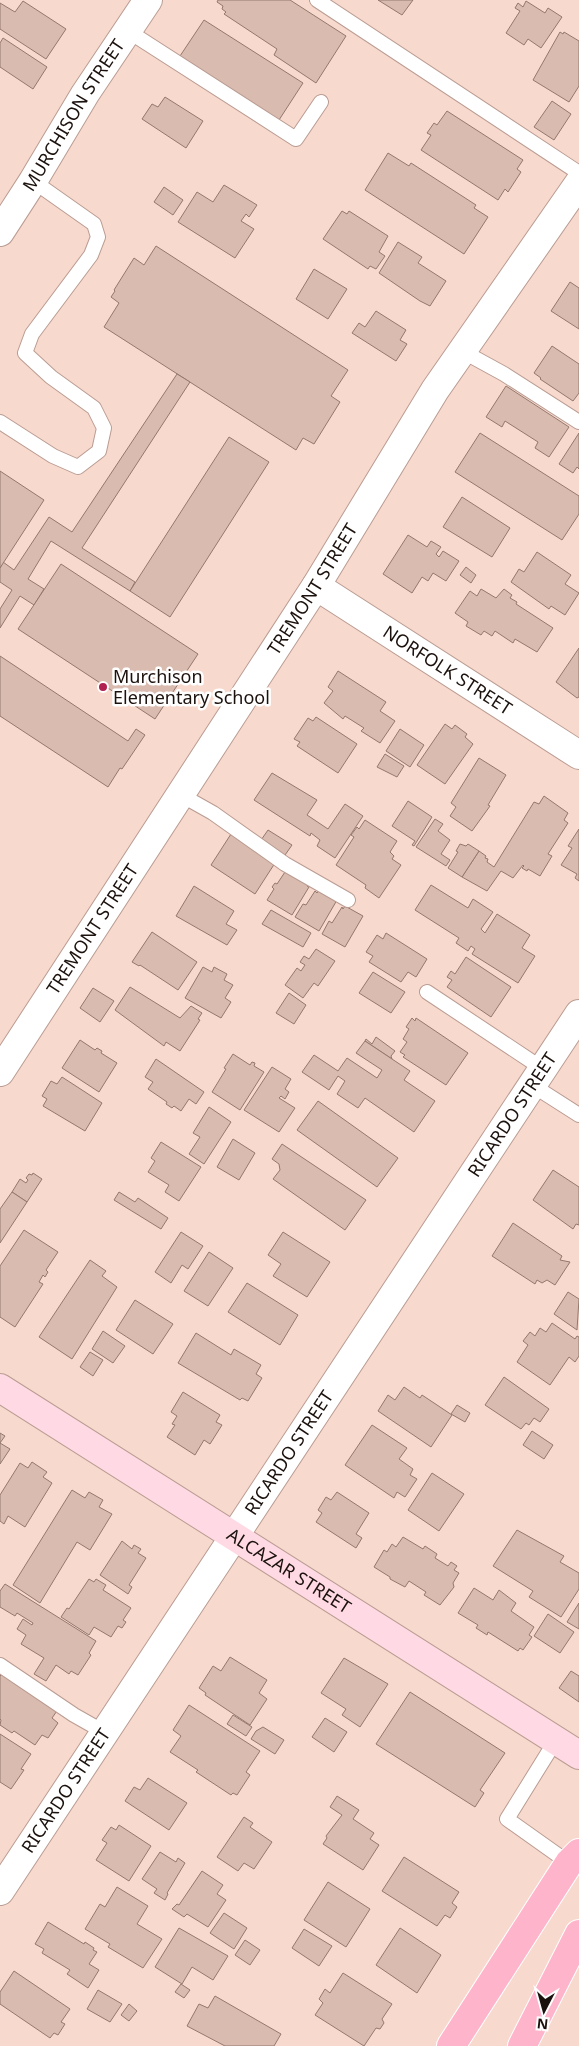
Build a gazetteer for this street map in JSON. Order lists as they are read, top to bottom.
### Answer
{
  "streets": {
    "street": [
      "MURCHISON STREET",
      "TREMONT STREET",
      "NORFOLK STREET",
      "RICARDO STREET",
      "ALCAZAR STREET"
    ]
  },
  "crossings": [
    ["TREMONT STREET", "NORFOLK STREET"],
    ["RICARDO STREET", "ALCAZAR STREET"]
  ],
  "places": ["Murchison Elementary School"],
  "north": "bottom"
}
